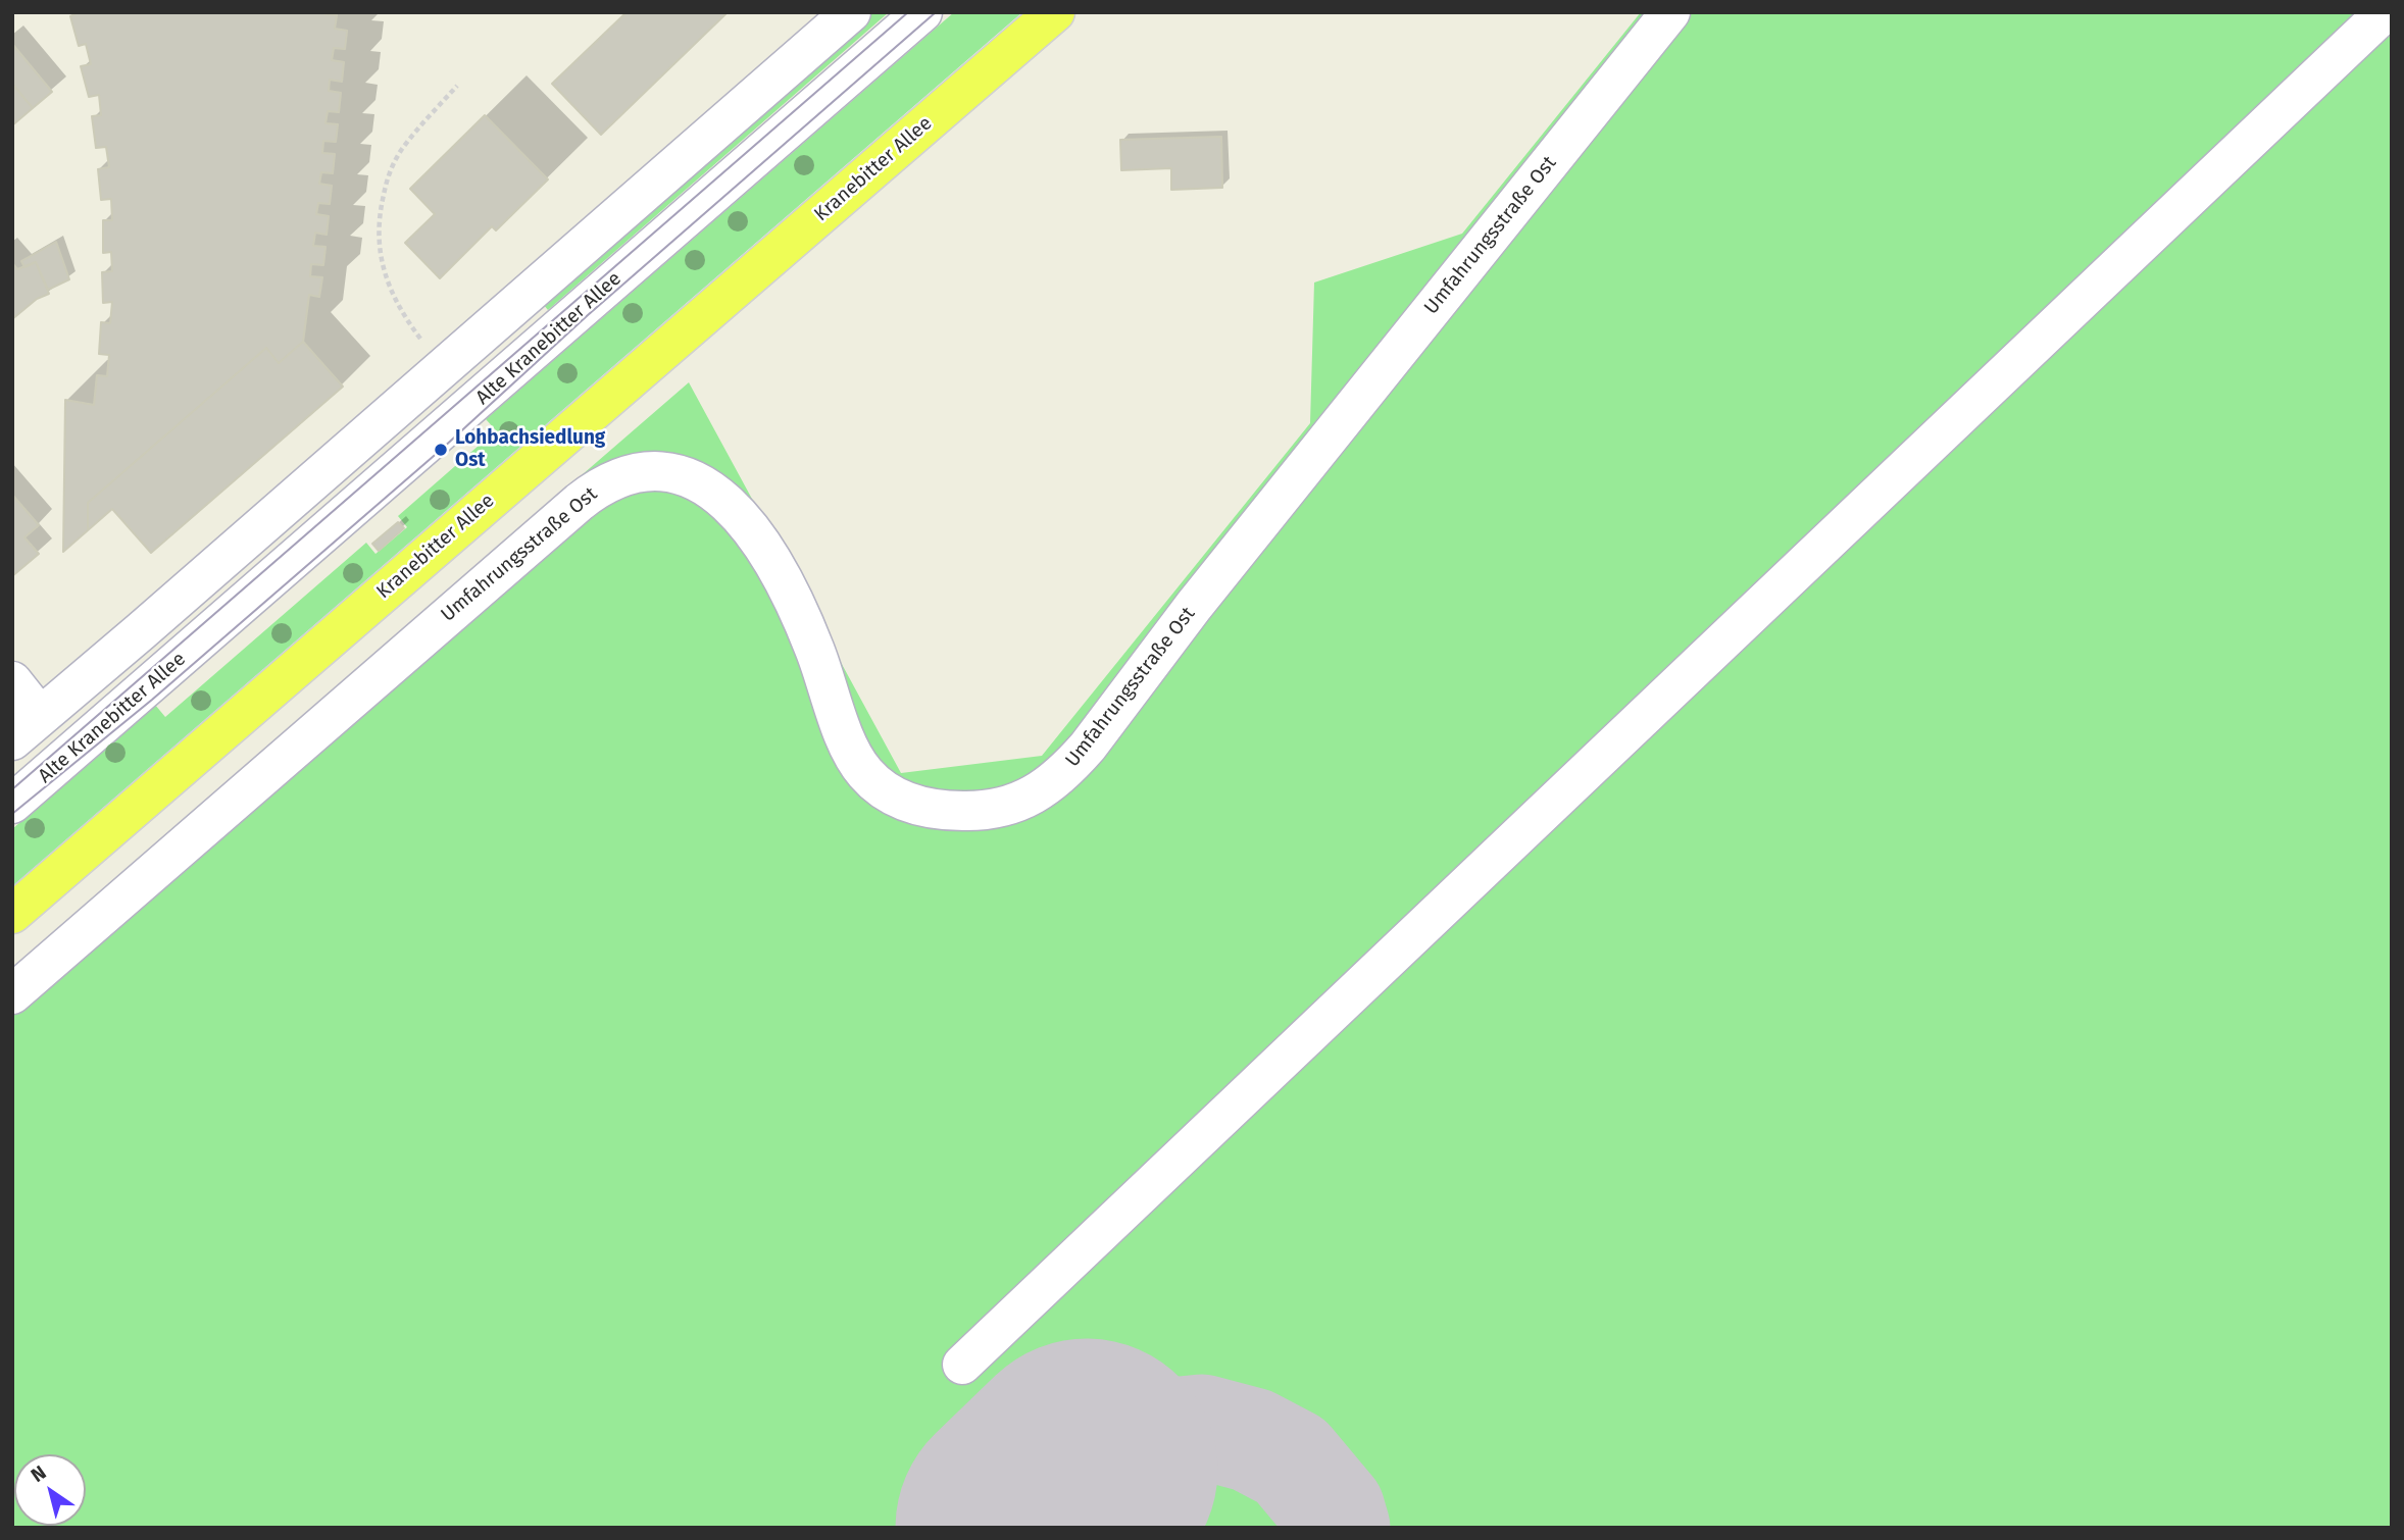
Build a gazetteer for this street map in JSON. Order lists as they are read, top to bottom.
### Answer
{
  "streets": {
    "main road": ["Kranebitter Allee"],
    "street": ["Umfahrungsstraße Ost", "Alte Kranebitter Allee"]
  },
  "places": ["Lohbachsiedlung Ost"],
  "north": "top left"
}
